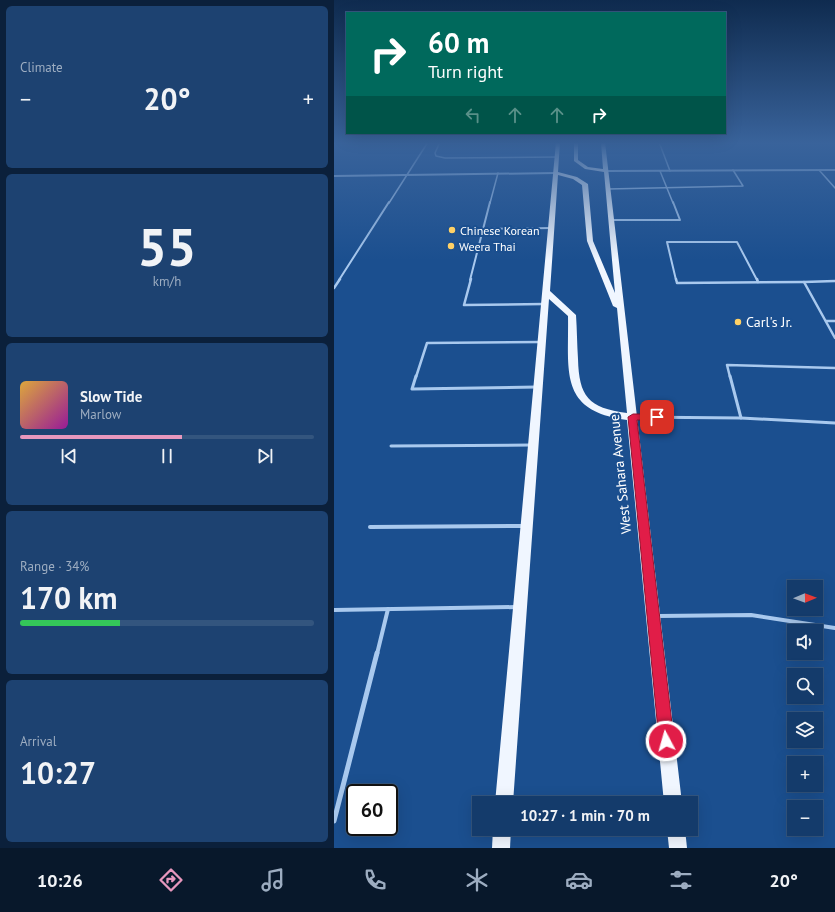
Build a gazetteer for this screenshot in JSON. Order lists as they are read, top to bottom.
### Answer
{
  "streets": {
    "main road": ["West Sahara Avenue"]
  },
  "places": ["Chinese Korean", "Weera Thai", "Carl's Jr."],
  "north": "right",
  "page": {
    "tile": [
      "Climate",
      ["55", "km/h"],
      ["Range · 34%", "170 km"],
      ["Arrival", "10:27"]
    ],
    "turn": ["60 m", "Turn right"],
    "heat": ["−", "20°", "+"],
    "song": ["Slow Tide", "Marlow"],
    "map_buttons": ["+", "−"],
    "limit": "60",
    "trip": "10:27 · 1 min · 70 m",
    "tabs": ["10:26", "20°"]
  }
}
